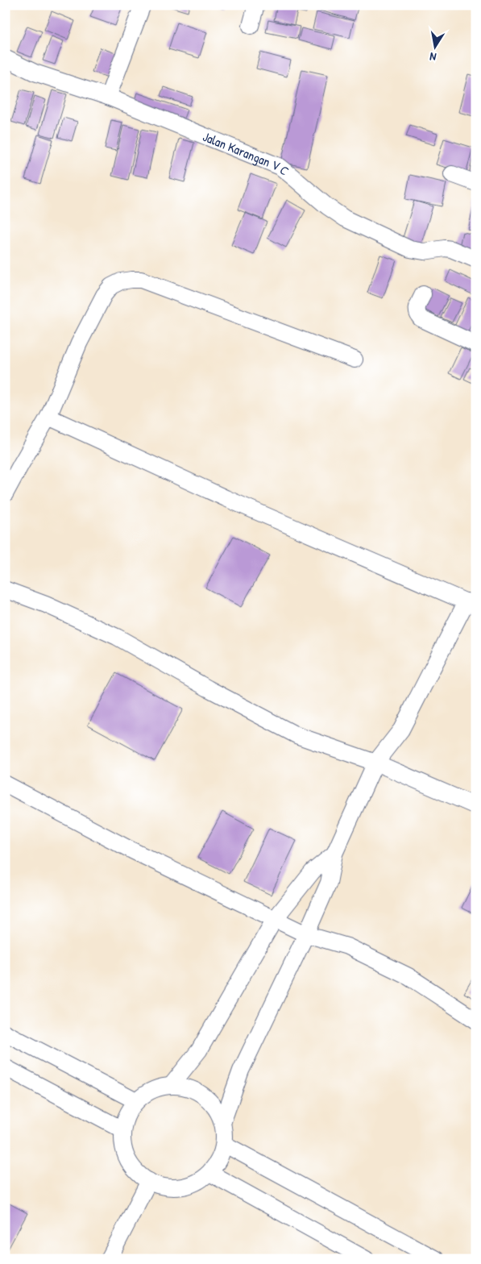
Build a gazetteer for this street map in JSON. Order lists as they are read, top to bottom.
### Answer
{
  "streets": {
    "street": ["Jalan Karangan V C"]
  },
  "north": "bottom"
}
